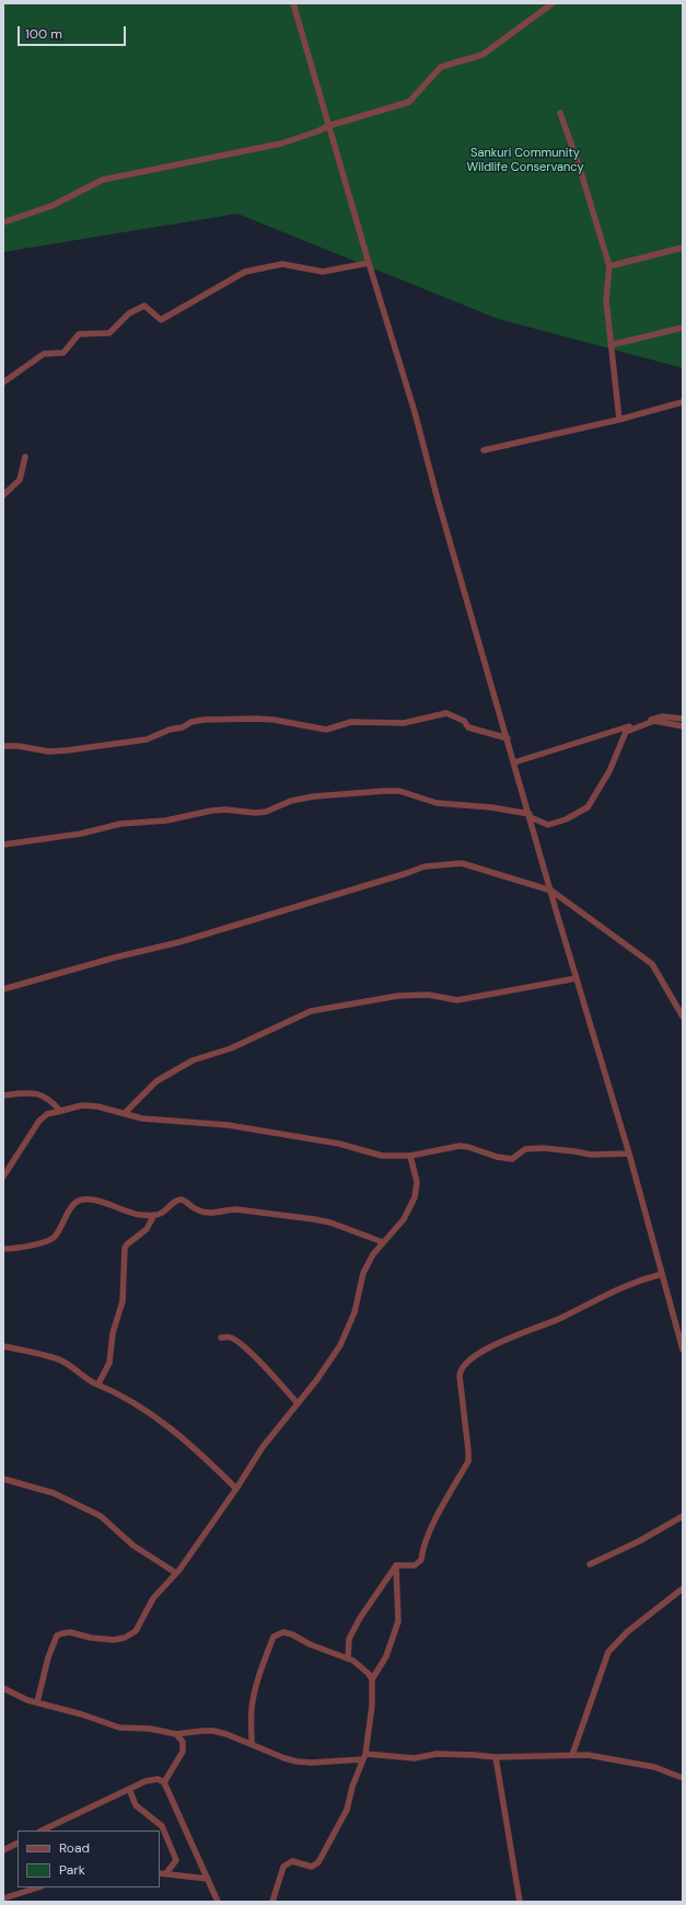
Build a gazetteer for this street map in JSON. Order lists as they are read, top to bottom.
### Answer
{
  "parks": ["Sankuri Community Wildlife Conservancy"],
  "legend": ["Road", "Park"],
  "scale_bar": "100 m"
}
